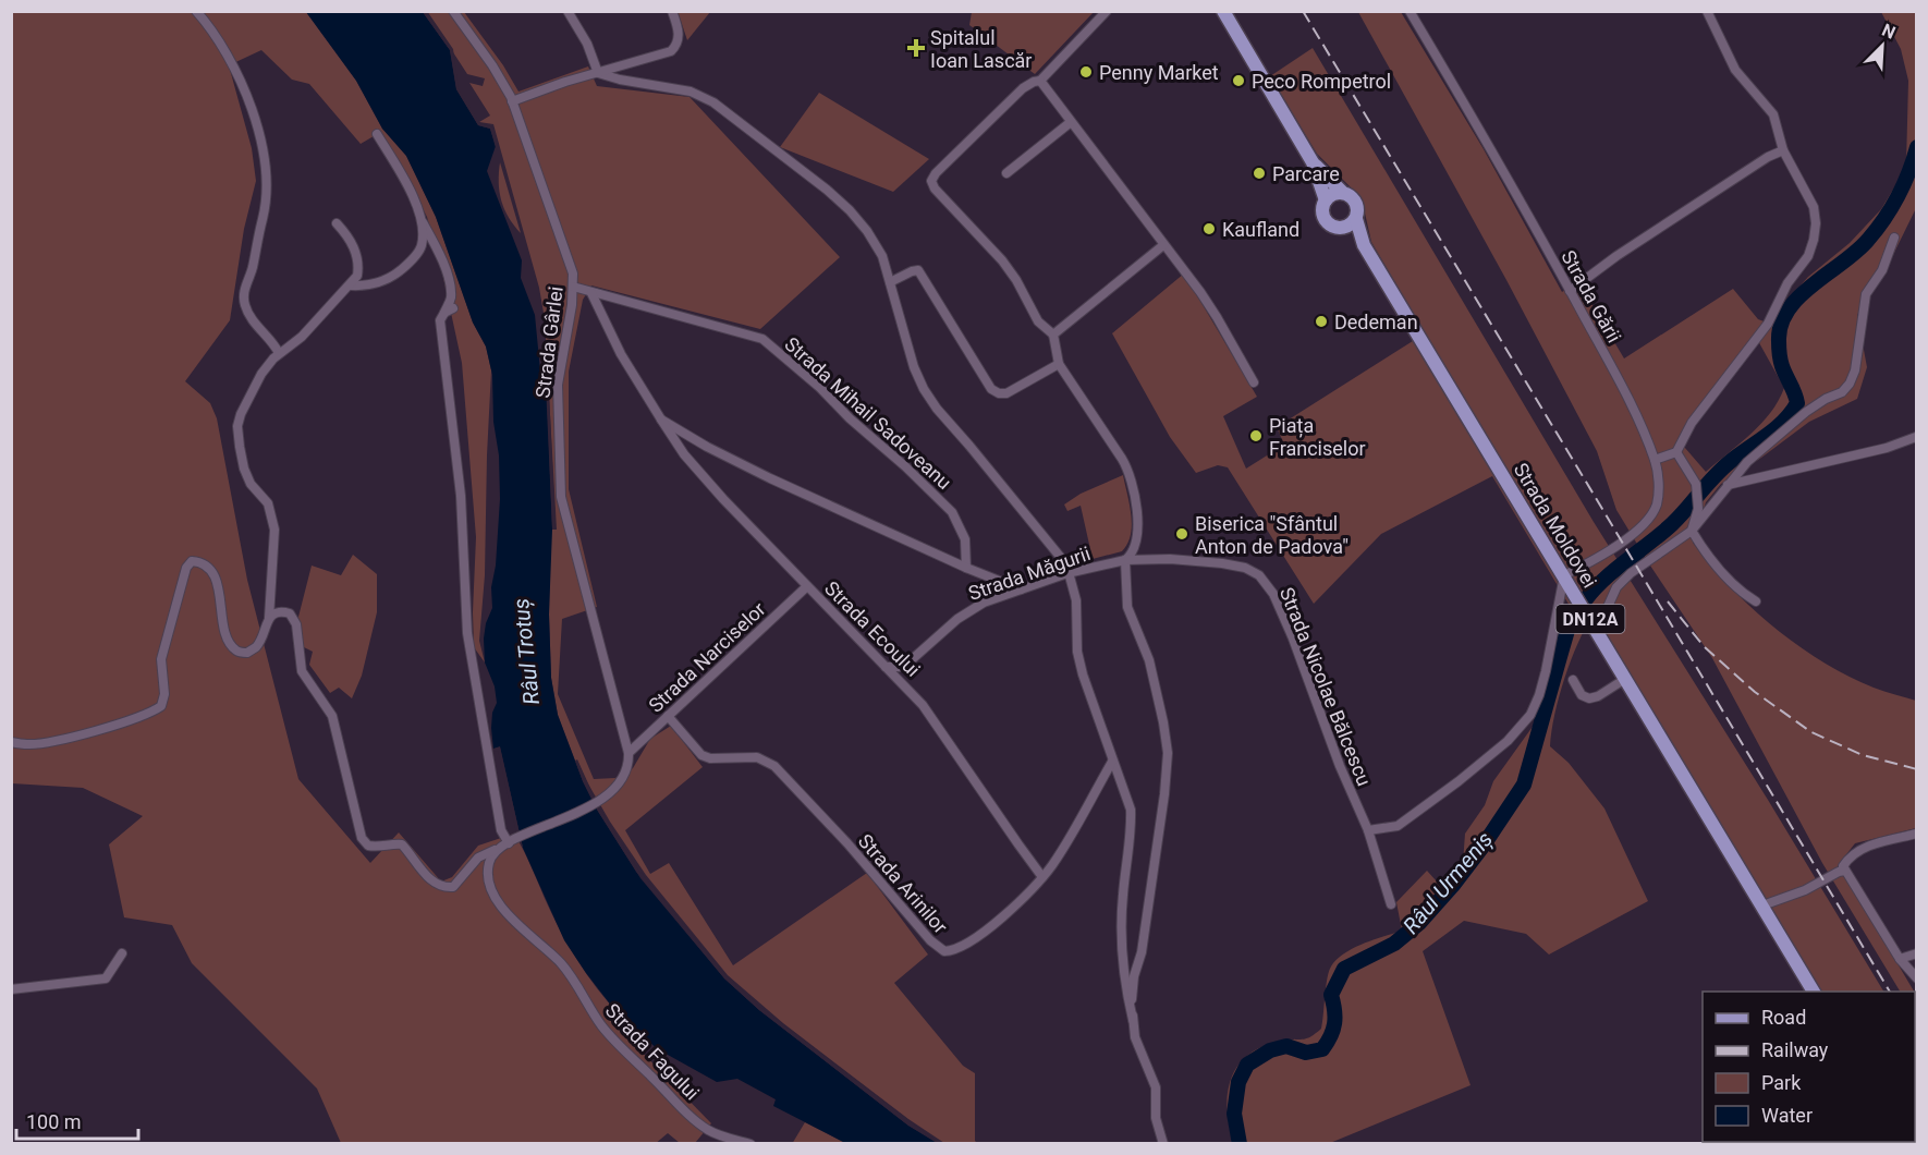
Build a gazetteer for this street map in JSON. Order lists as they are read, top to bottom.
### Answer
{
  "streets": {
    "main road": ["Strada Moldovei", "DN12A"],
    "street": [
      "Strada Gării",
      "Strada Gârlei",
      "Strada Mihail Sadoveanu",
      "Strada Măgurii",
      "Strada Ecoului",
      "Strada Narciselor",
      "Strada Nicolae Bălcescu",
      "Strada Arinilor",
      "Strada Fagului"
    ]
  },
  "crossings": [
    ["Strada Gării", "Strada Moldovei"],
    ["Strada Gârlei", "Strada Mihail Sadoveanu"],
    ["Strada Gârlei", "Strada Narciselor"],
    ["Strada Măgurii", "Strada Ecoului"],
    ["Strada Măgurii", "Strada Nicolae Bălcescu"],
    ["Strada Ecoului", "Strada Narciselor"],
    ["Strada Ecoului", "Strada Arinilor"],
    ["Strada Narciselor", "Strada Arinilor"]
  ],
  "water": ["Râul Trotuș", "Râul Urmeniș"],
  "places": {
    "health": ["Spitalul Ioan Lascăr"],
    "other": [
      "Penny Market",
      "Peco Rompetrol",
      "Parcare",
      "Kaufland",
      "Dedeman",
      "Piața Franciselor",
      "Biserica \"Sfântul Anton de Padova\""
    ]
  },
  "legend": [
    "Road",
    "Railway",
    "Park",
    "Water"
  ],
  "scale_bar": "100 m",
  "north": "top right"
}
